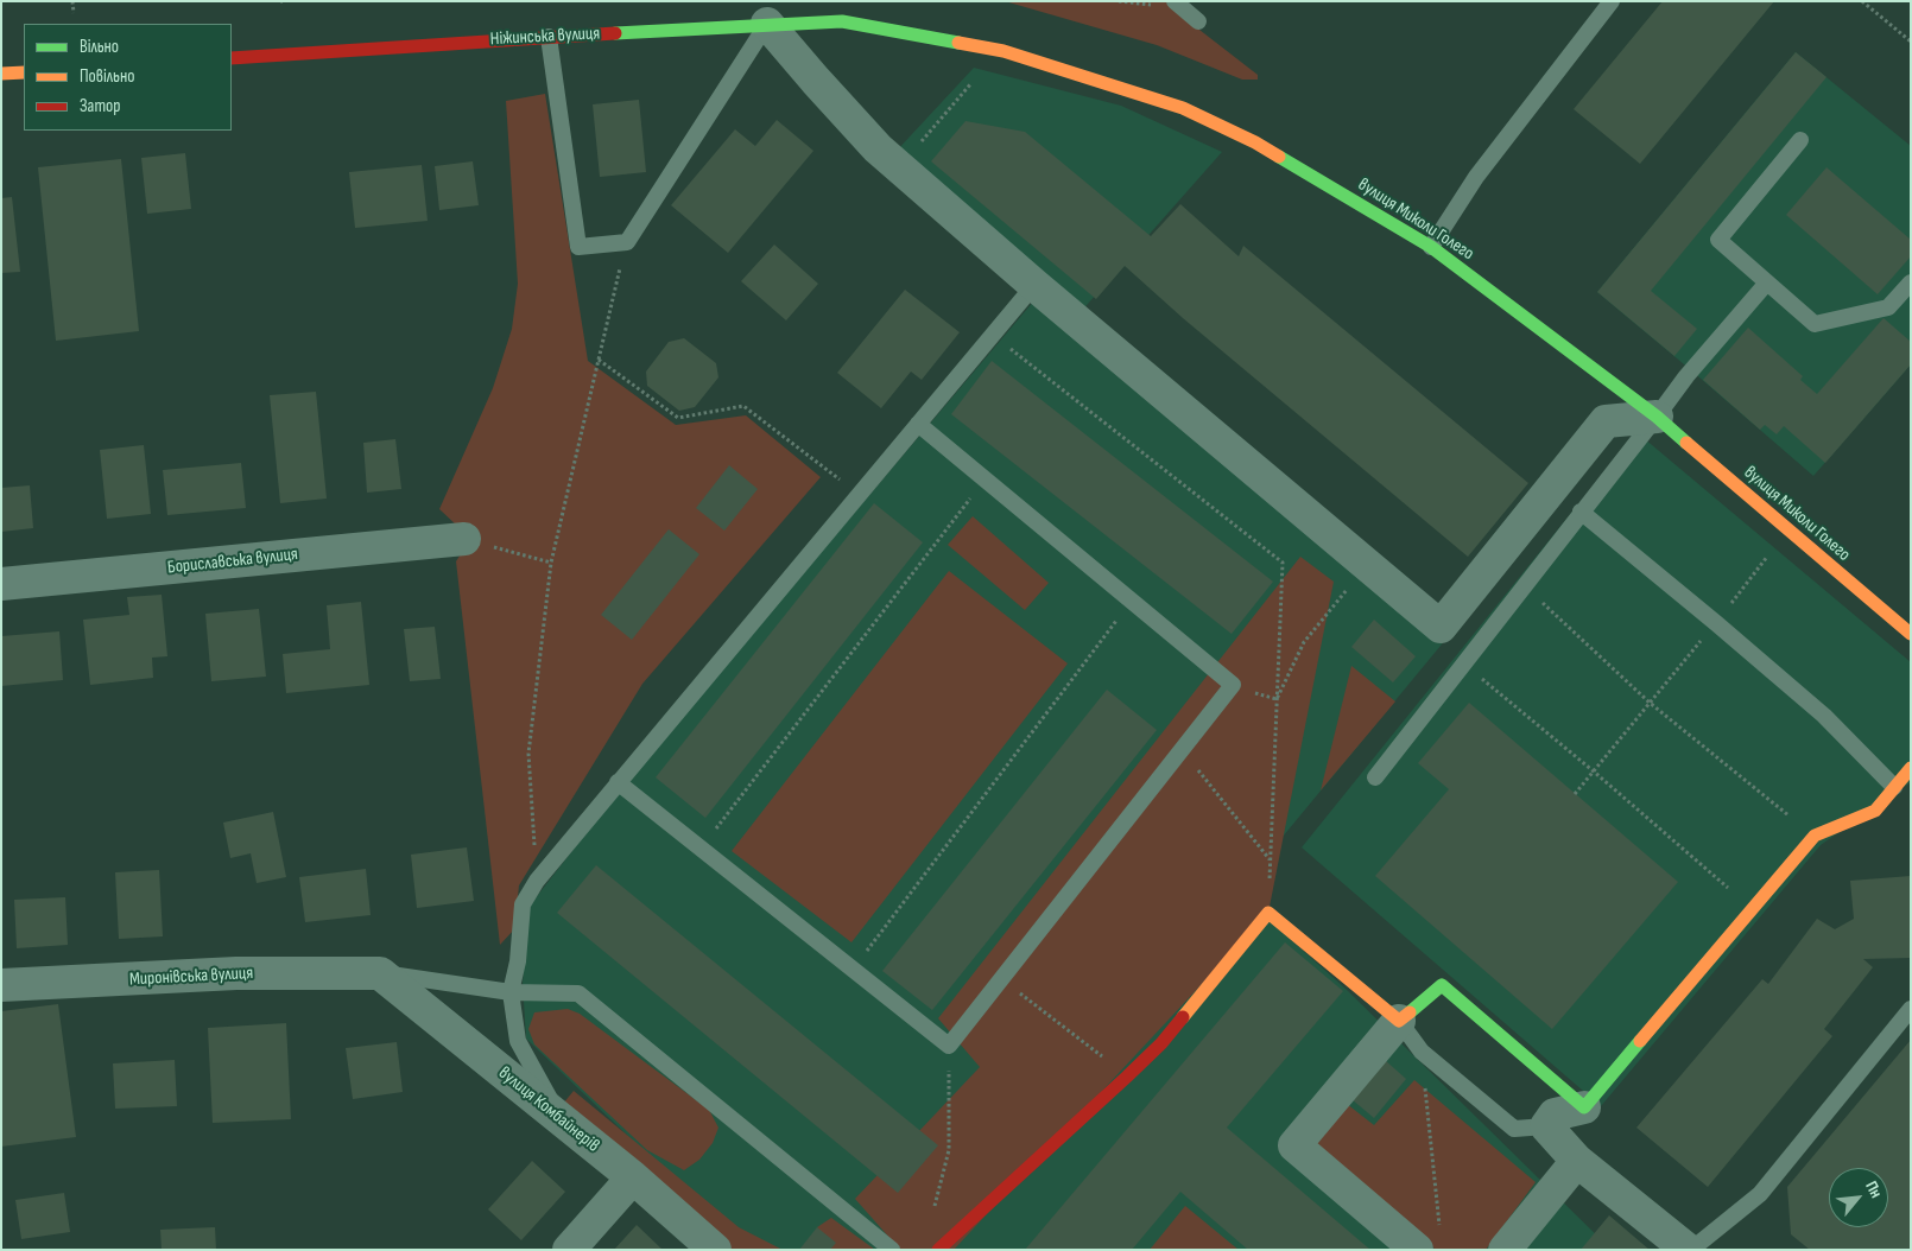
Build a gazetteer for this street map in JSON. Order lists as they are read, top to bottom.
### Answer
{
  "streets": {
    "main road": ["Ніжинська вулиця", "вулиця Миколи Голего"],
    "street": ["Бориславська вулиця", "Миронівська вулиця", "вулиця Комбайнерів"]
  },
  "crossings": [
    ["Ніжинська вулиця", "вулиця Миколи Голего"],
    ["Миронівська вулиця", "вулиця Комбайнерів"]
  ],
  "legend": ["Вільно", "Повільно", "Затор"],
  "north": "top right"
}
